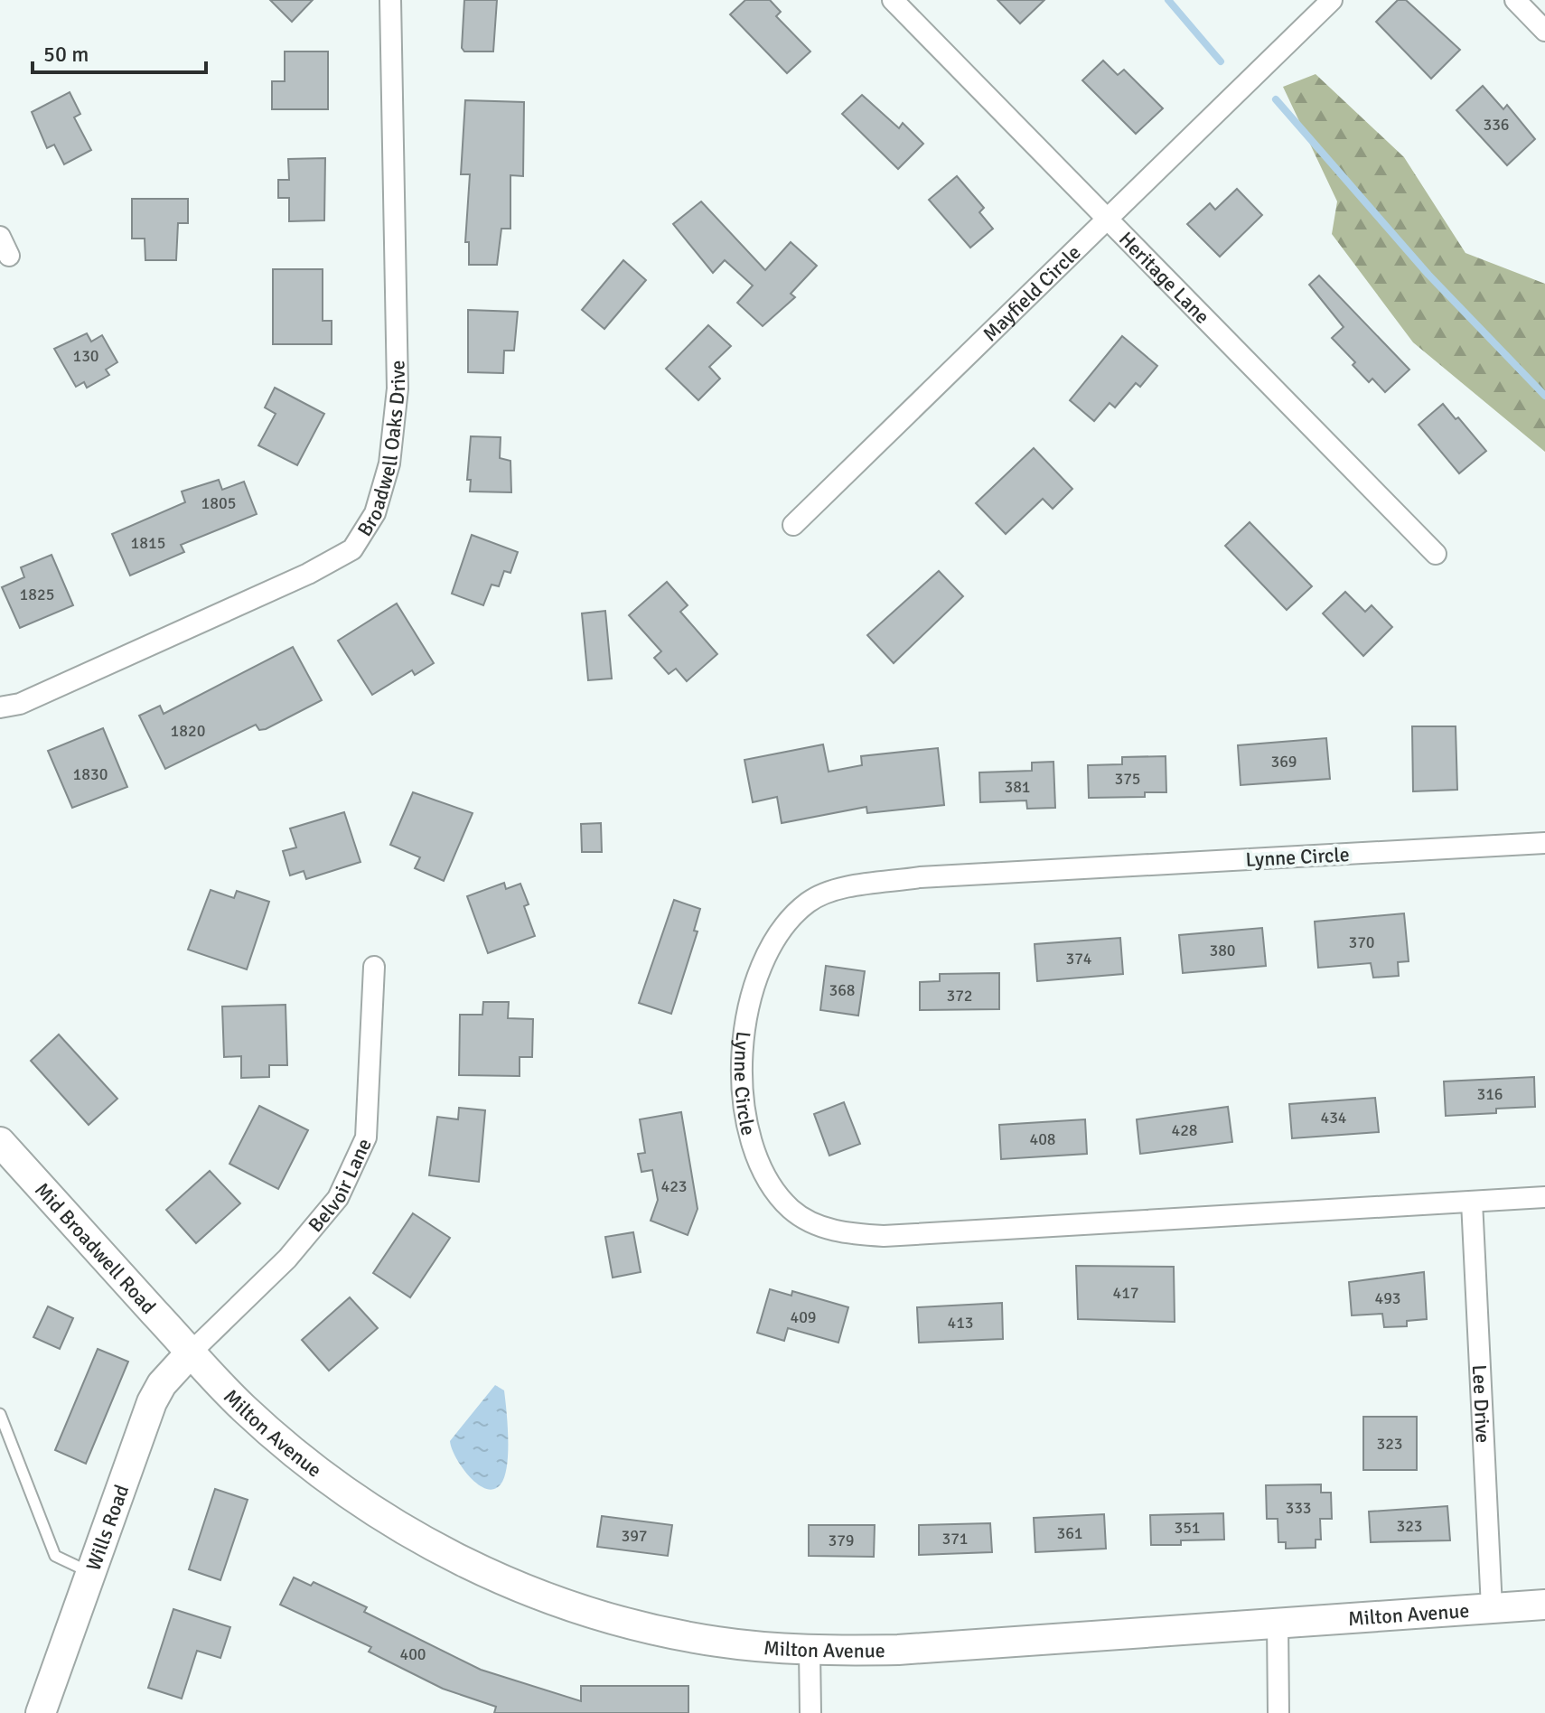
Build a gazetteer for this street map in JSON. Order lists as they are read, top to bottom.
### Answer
{
  "streets": {
    "street": [
      "Heritage Lane",
      "Mayfield Circle",
      "Broadwell Oaks Drive",
      "Lynne Circle",
      "Belvoir Lane",
      "Mid Broadwell Road",
      "Lee Drive",
      "Milton Avenue",
      "Wills Road"
    ]
  },
  "crossings": [
    ["Heritage Lane", "Mayfield Circle"],
    ["Lynne Circle", "Lee Drive"],
    ["Belvoir Lane", "Mid Broadwell Road"],
    ["Belvoir Lane", "Milton Avenue"],
    ["Belvoir Lane", "Wills Road"],
    ["Mid Broadwell Road", "Milton Avenue"],
    ["Mid Broadwell Road", "Wills Road"],
    ["Lee Drive", "Milton Avenue"],
    ["Milton Avenue", "Wills Road"]
  ],
  "house_numbers": [
    "336",
    "130",
    "1805",
    "1815",
    "1825",
    "1820",
    "369",
    "1830",
    "375",
    "381",
    "370",
    "380",
    "374",
    "368",
    "372",
    "316",
    "434",
    "428",
    "408",
    "423",
    "417",
    "493",
    "409",
    "413",
    "323",
    "333",
    "323",
    "351",
    "361",
    "397",
    "371",
    "379",
    "400"
  ],
  "scale_bar": "50 m"
}
